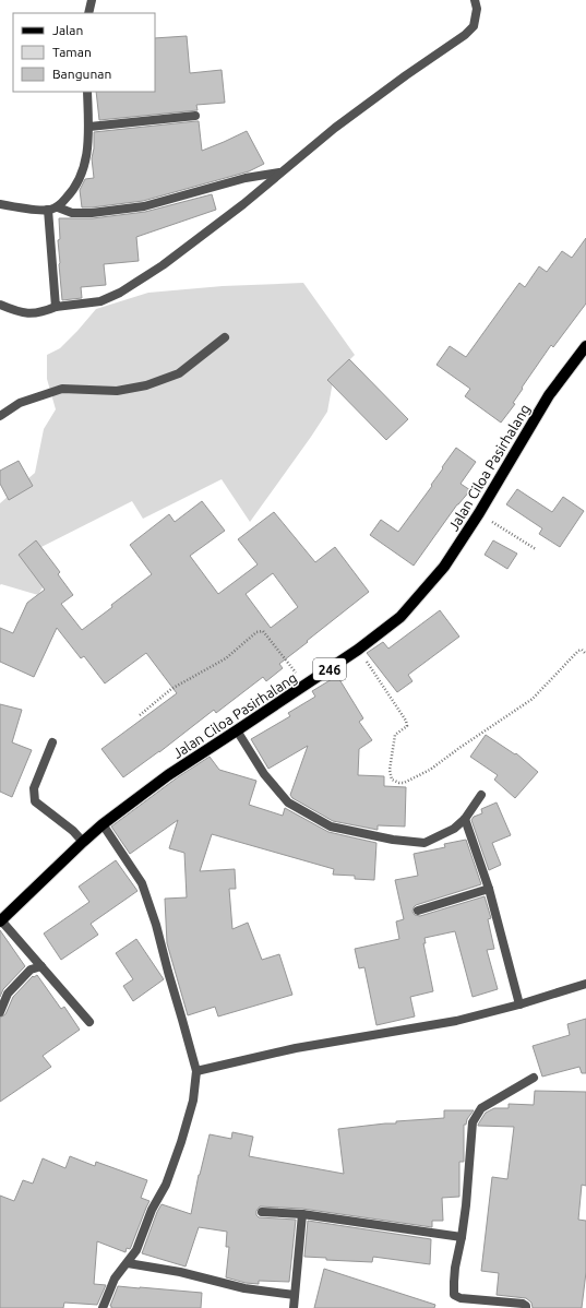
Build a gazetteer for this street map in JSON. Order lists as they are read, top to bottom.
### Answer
{
  "streets": {
    "main road": ["Jalan Ciloa Pasirhalang", "246"]
  },
  "legend": ["Jalan", "Taman", "Bangunan"]
}
